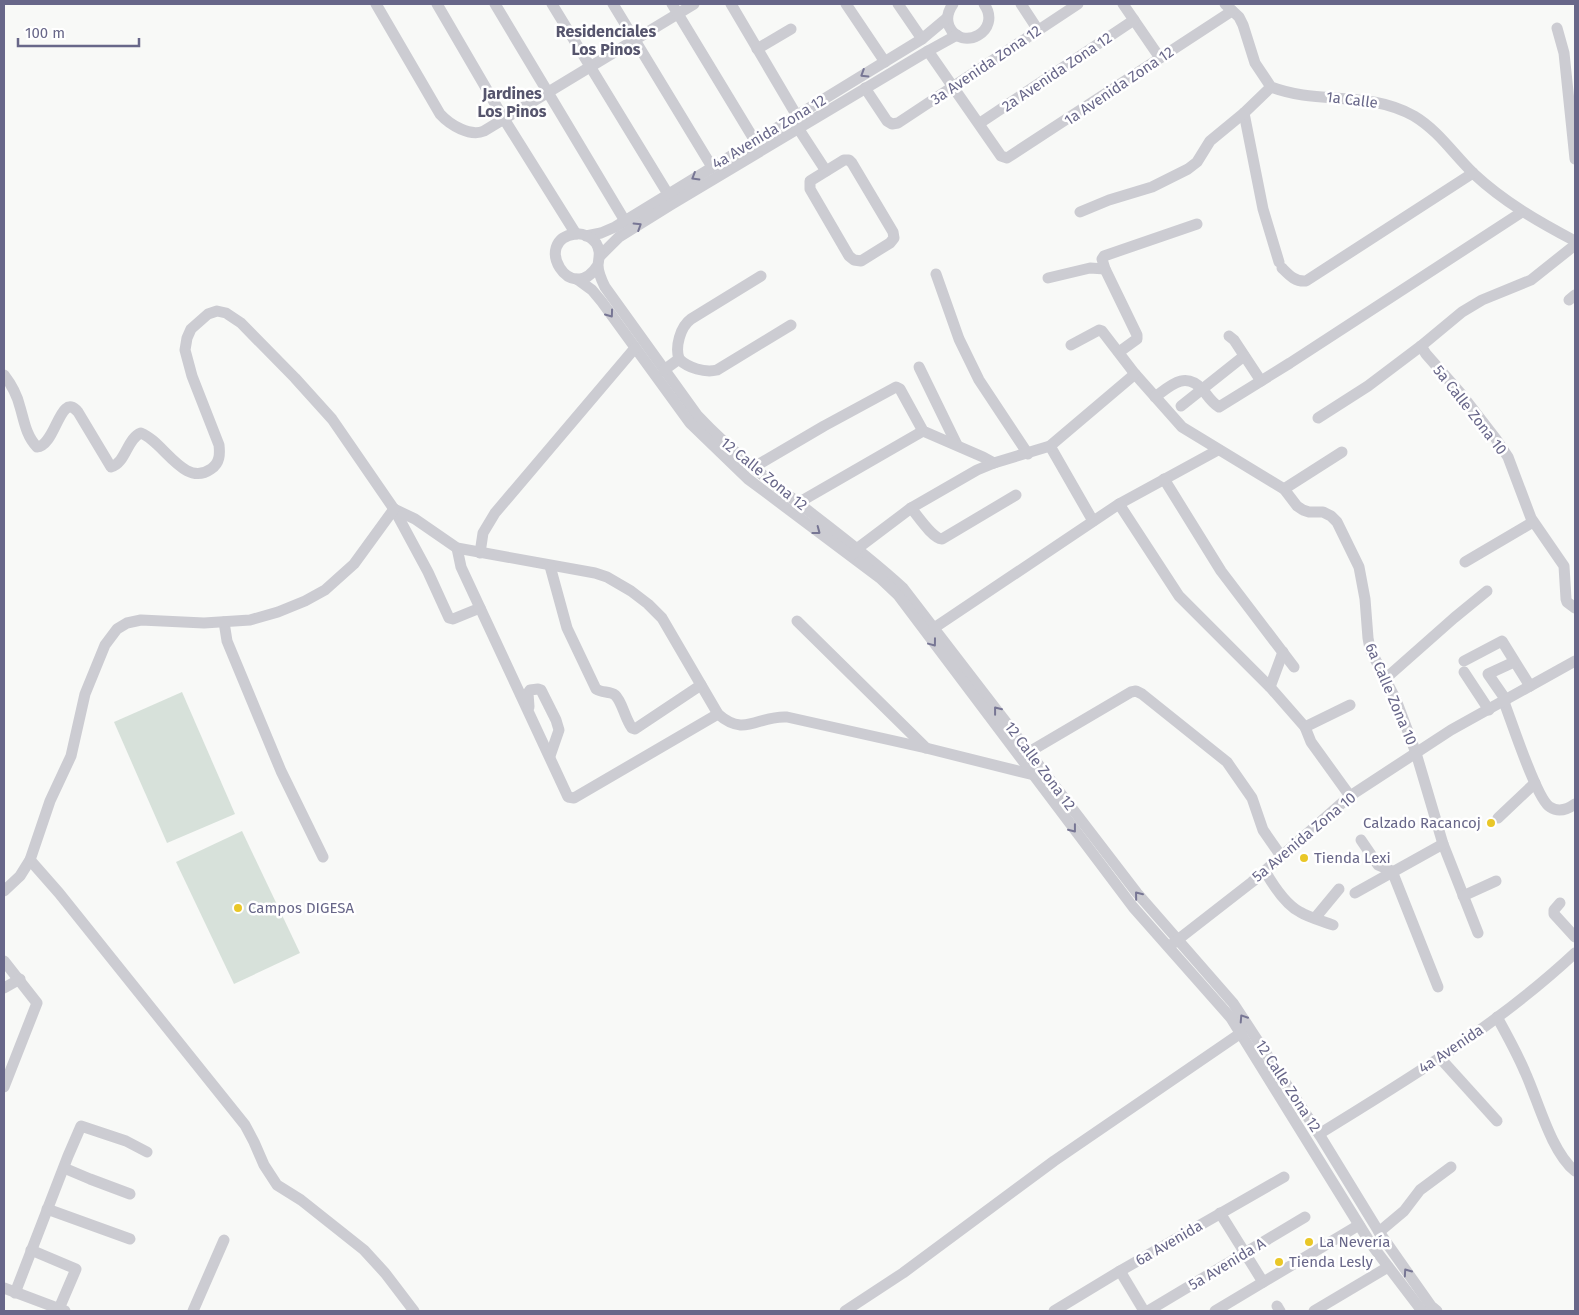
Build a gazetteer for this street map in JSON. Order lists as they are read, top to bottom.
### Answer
{
  "streets": {
    "street": [
      "3a Avenida Zona 12",
      "2a Avenida Zona 12",
      "1a Avenida Zona 12",
      "1a Calle",
      "4a Avenida Zona 12",
      "5a Calle Zona 10",
      "12 Calle Zona 12",
      "6a Calle Zona 10",
      "5a Avenida Zona 10",
      "4a Avenida",
      "6a Avenida",
      "5a Avenida A"
    ]
  },
  "crossings": [
    ["3a Avenida Zona 12", "4a Avenida Zona 12"],
    ["2a Avenida Zona 12", "1a Avenida Zona 12"],
    ["4a Avenida Zona 12", "12 Calle Zona 12"],
    ["12 Calle Zona 12", "5a Avenida Zona 10"],
    ["12 Calle Zona 12", "4a Avenida"],
    ["6a Calle Zona 10", "5a Avenida Zona 10"]
  ],
  "districts": ["Residenciales Los Pinos", "Jardines Los Pinos"],
  "places": [
    "Calzado Racancoj",
    "Tienda Lexi",
    "Campos DIGESA",
    "La Nevería",
    "Tienda Lesly"
  ],
  "scale_bar": "100 m"
}
